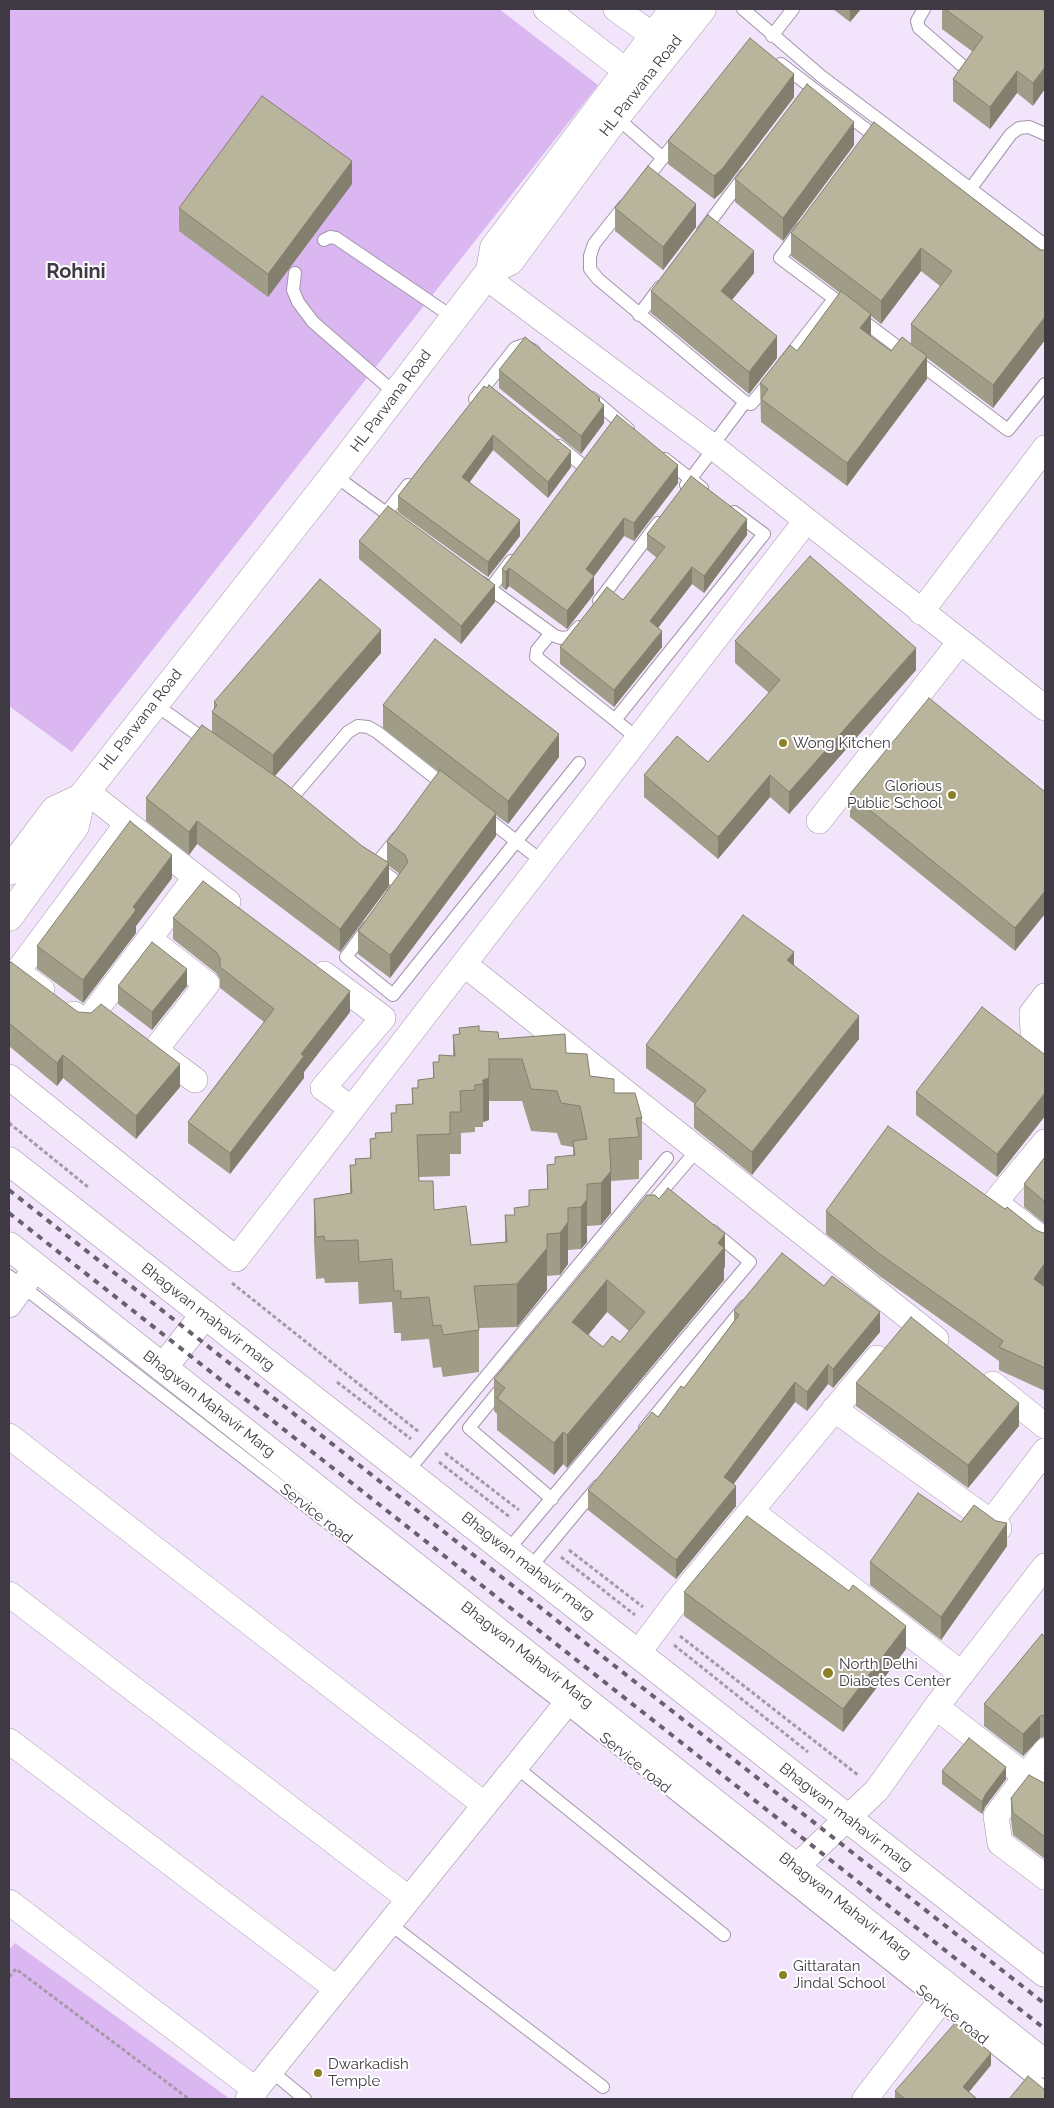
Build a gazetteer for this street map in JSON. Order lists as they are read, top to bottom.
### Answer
{
  "streets": {
    "main road": ["HL Parwana Road", "Bhagwan mahavir marg", "Bhagwan Mahavir Marg"],
    "lane": ["Service road"]
  },
  "crossings": [
    ["Bhagwan Mahavir Marg", "Service road"]
  ],
  "districts": ["Rohini"],
  "places": [
    "Wong Kitchen",
    "Glorious Public School",
    "North Delhi Diabetes Center",
    "Gittaratan Jindal School",
    "Dwarkadish Temple"
  ]
}
